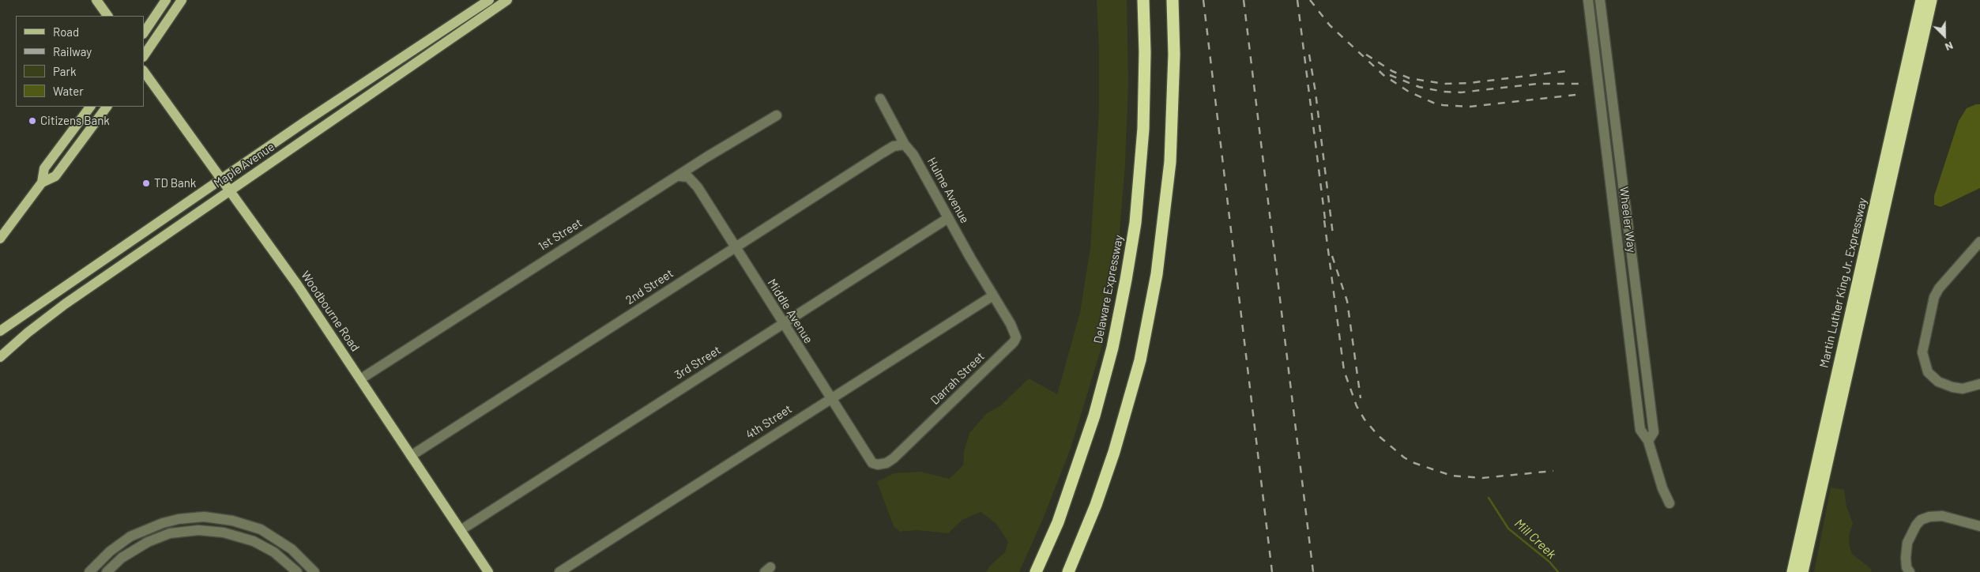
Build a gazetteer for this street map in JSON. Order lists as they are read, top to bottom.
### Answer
{
  "streets": {
    "highway": ["Martin Luther King Jr. Expressway", "Delaware Expressway"],
    "main road": ["Maple Avenue", "Woodbourne Road"],
    "street": [
      "Hulme Avenue",
      "Wheeler Way",
      "1st Street",
      "2nd Street",
      "Middle Avenue",
      "3rd Street",
      "Darrah Street",
      "4th Street"
    ]
  },
  "crossings": [
    ["Maple Avenue", "Woodbourne Road"],
    ["Hulme Avenue", "2nd Street"],
    ["Hulme Avenue", "3rd Street"],
    ["Hulme Avenue", "Darrah Street"],
    ["Hulme Avenue", "4th Street"],
    ["1st Street", "Woodbourne Road"],
    ["1st Street", "Middle Avenue"],
    ["2nd Street", "Woodbourne Road"],
    ["2nd Street", "Middle Avenue"],
    ["Woodbourne Road", "3rd Street"],
    ["Middle Avenue", "3rd Street"],
    ["Middle Avenue", "Darrah Street"],
    ["Middle Avenue", "4th Street"],
    ["Darrah Street", "4th Street"]
  ],
  "water": ["Mill Creek"],
  "places": ["Citizens Bank", "TD Bank"],
  "legend": [
    "Road",
    "Railway",
    "Park",
    "Water"
  ],
  "north": "bottom right"
}
